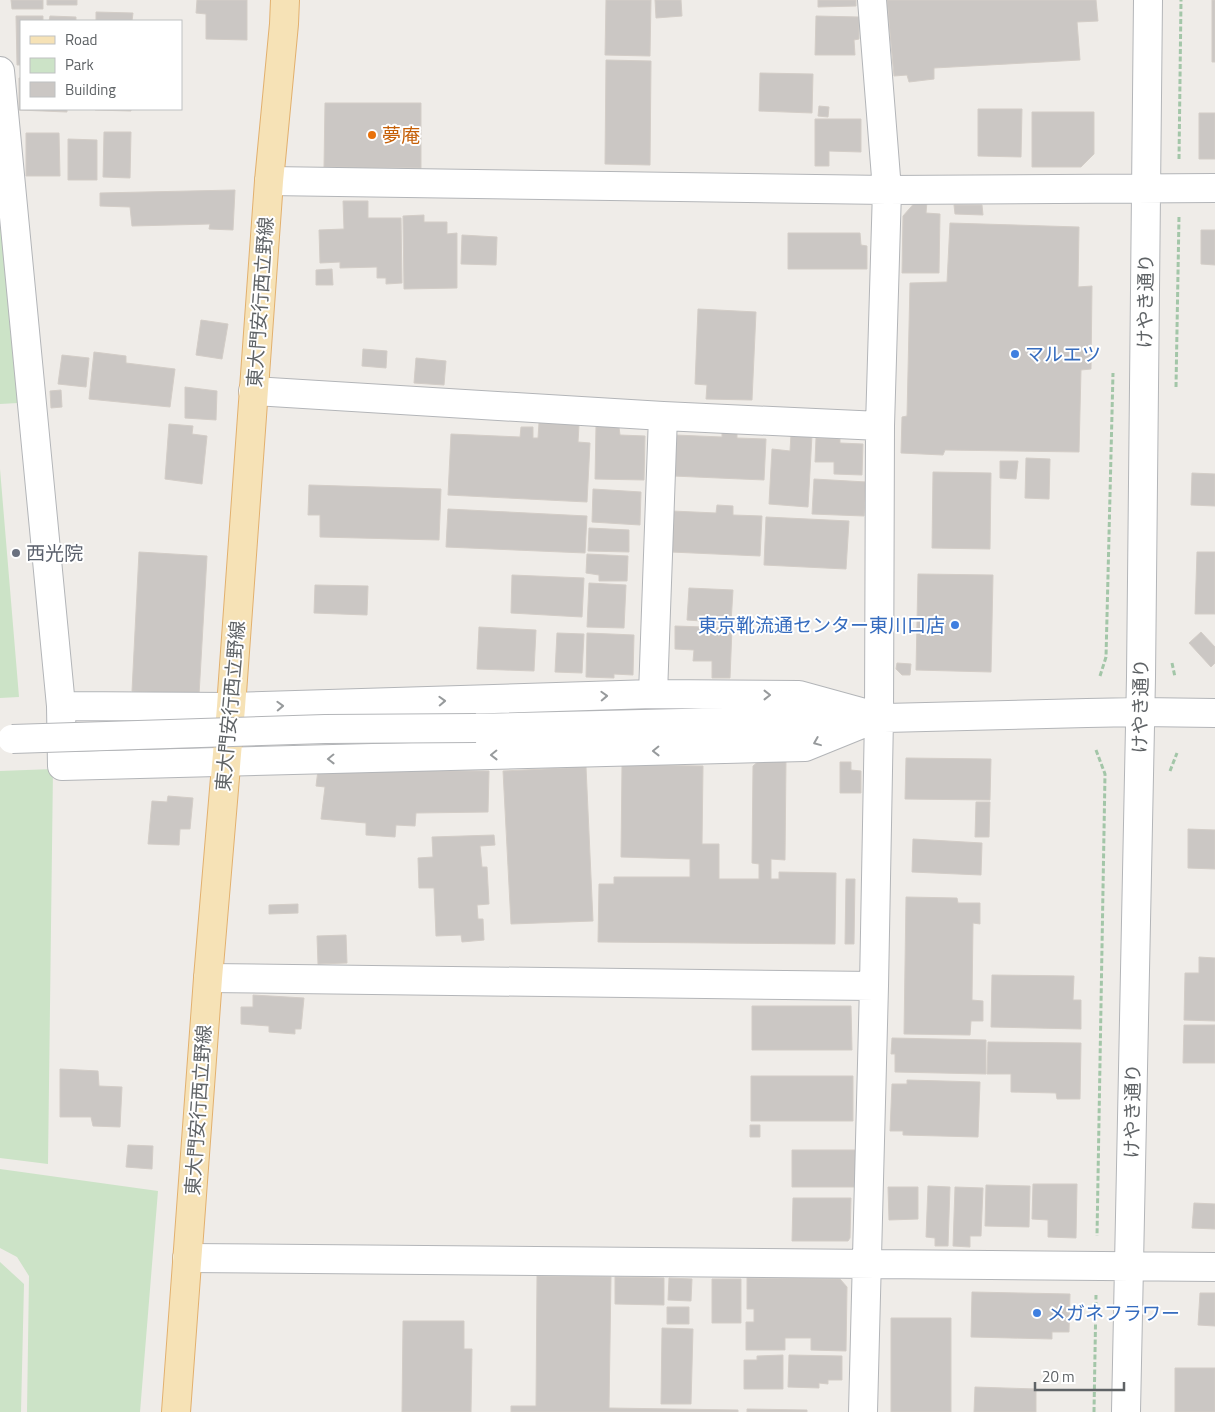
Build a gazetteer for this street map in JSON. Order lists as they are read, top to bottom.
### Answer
{
  "streets": {
    "main road": ["東大門安行西立野線"],
    "street": ["けやき通り"]
  },
  "places": [
    "夢庵",
    "マルエツ",
    "西光院",
    "東京靴流通センター東川口店",
    "メガネフラワー"
  ],
  "legend": ["Road", "Park", "Building"],
  "scale_bar": "20 m"
}
